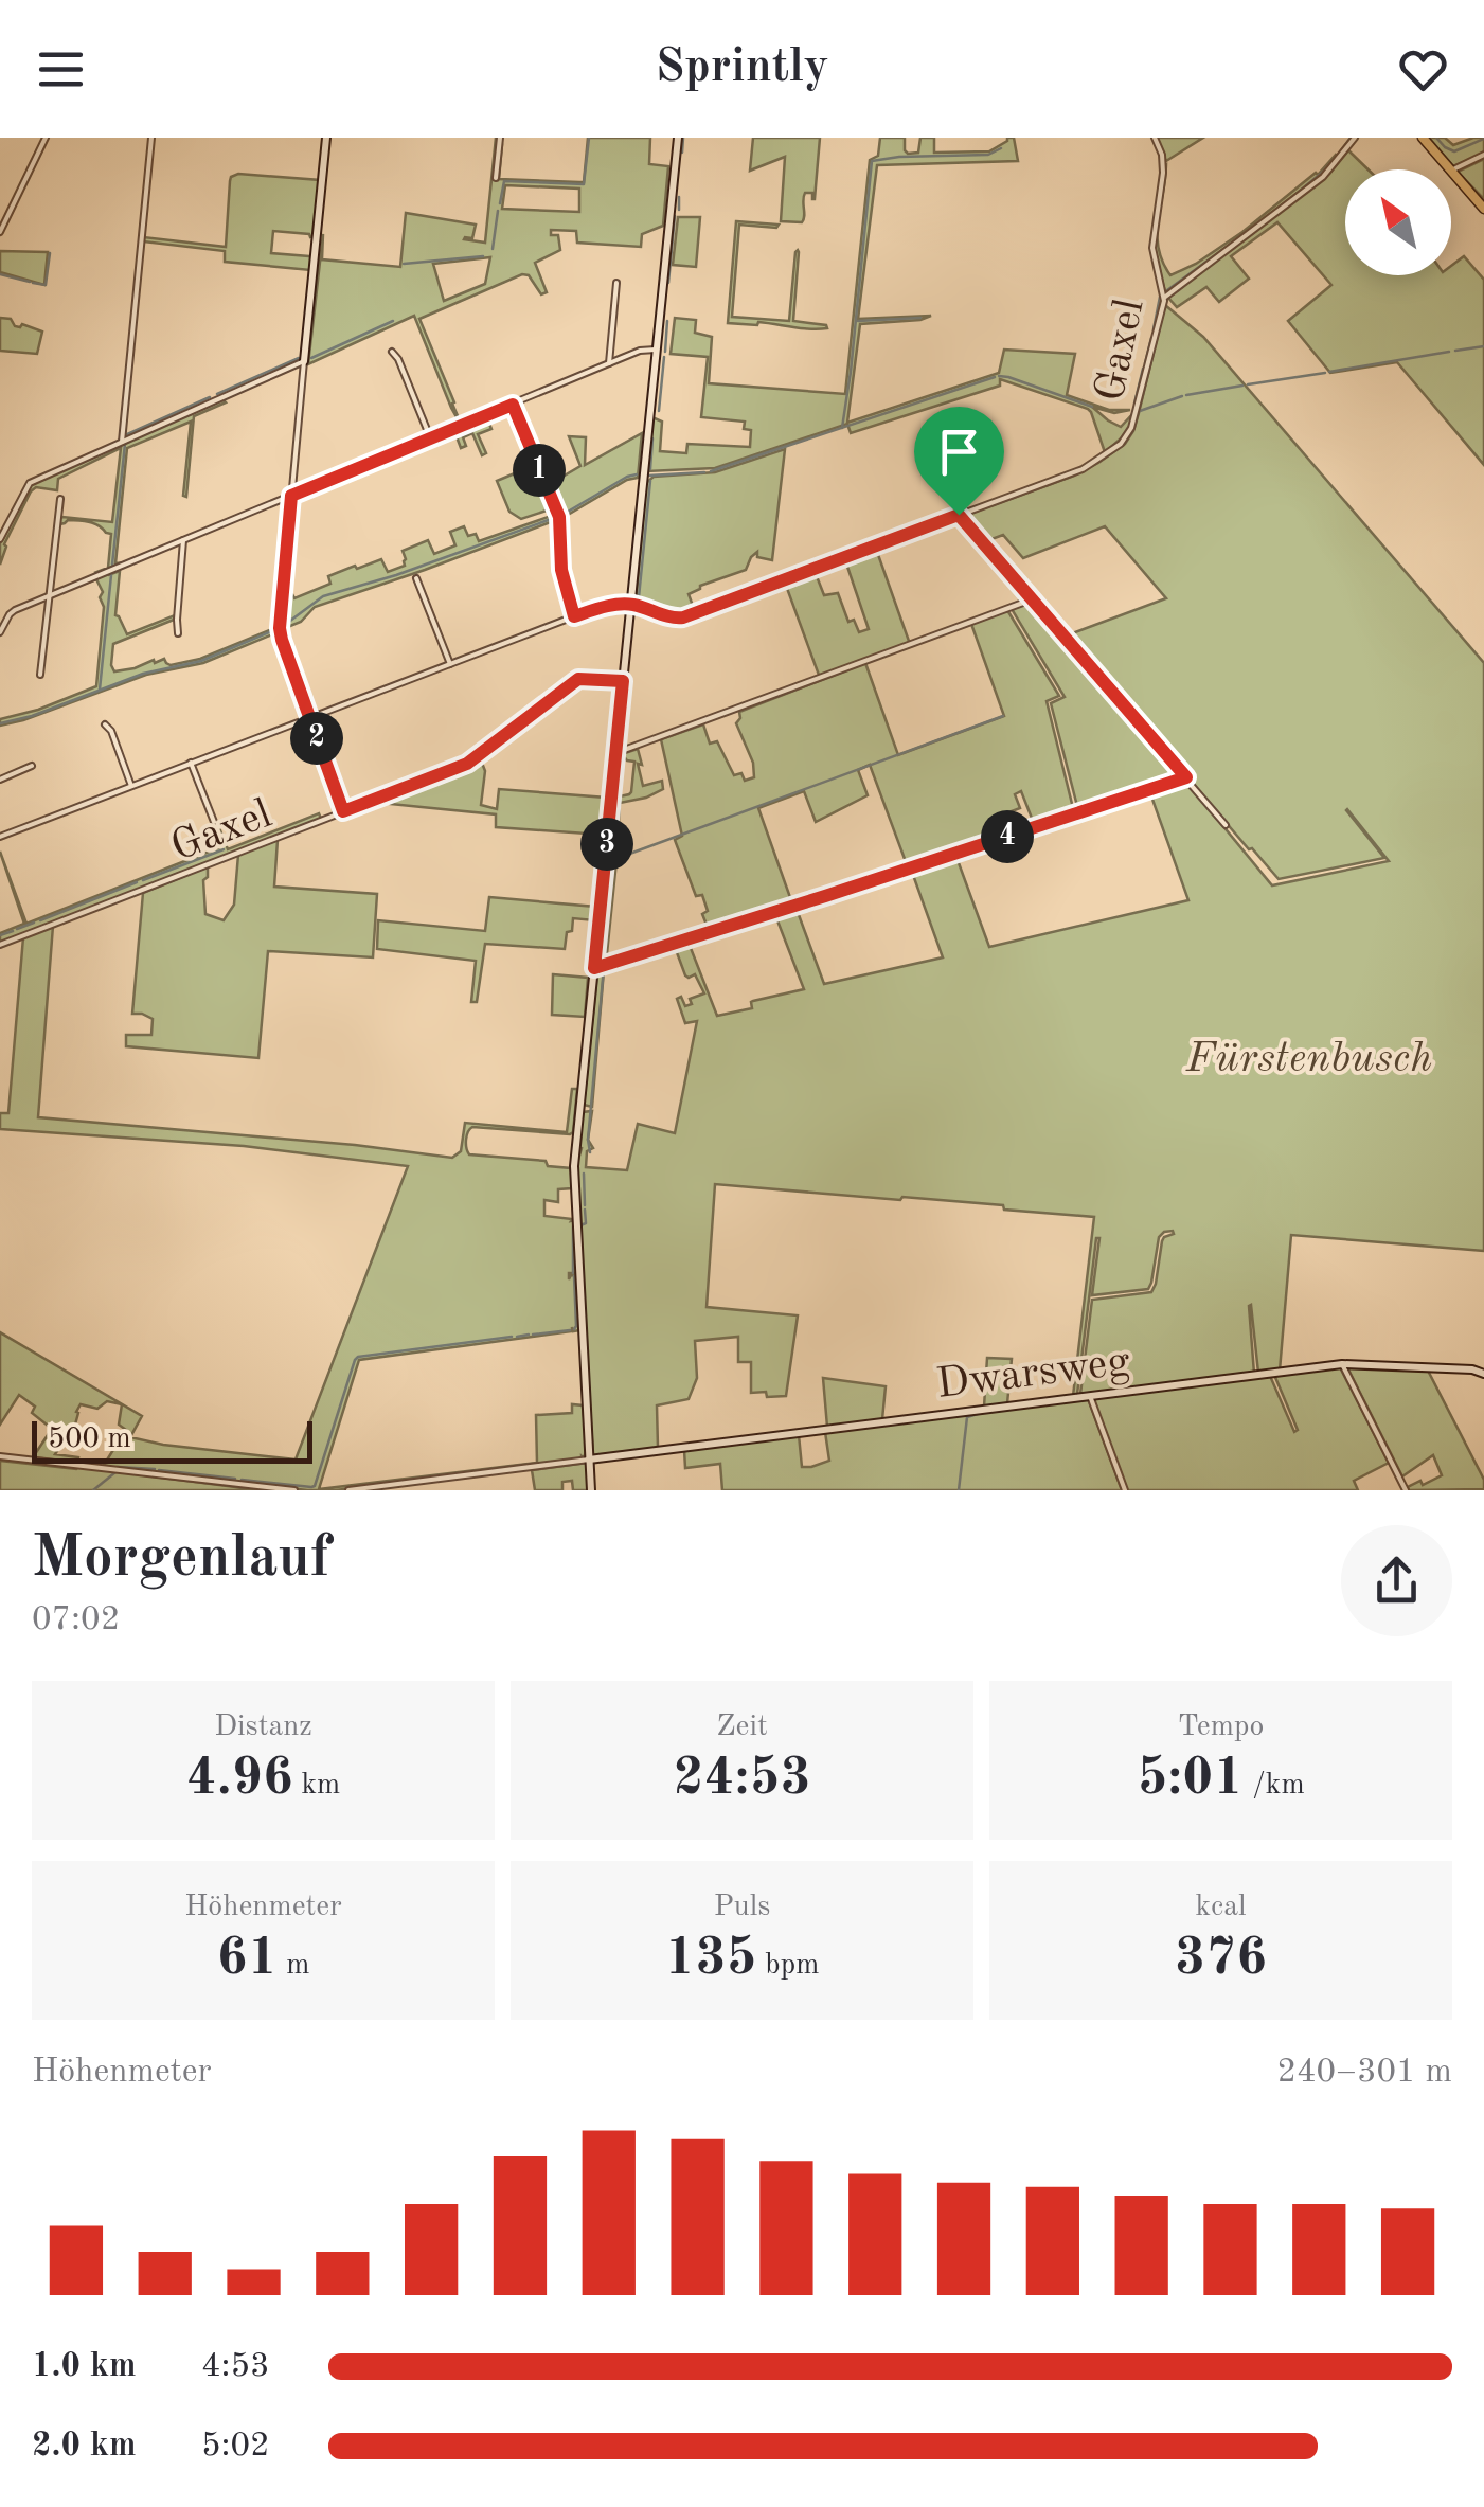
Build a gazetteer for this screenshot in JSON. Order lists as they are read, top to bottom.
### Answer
{
  "streets": {
    "street": ["Gaxel", "Dwarsweg"]
  },
  "parks": ["Fürstenbusch"],
  "scale_bar": "500 m",
  "north": "top left",
  "page": {
    "header": "Sprintly",
    "pins": [
      "1",
      "2",
      "4",
      "3"
    ],
    "scale": "500 m",
    "heading": ["Morgenlauf", "07:02"],
    "stats": [
      ["Distanz", "4.96 km"],
      ["Zeit", "24:53"],
      ["Tempo", "5:01 /km"],
      ["Höhenmeter", "61 m"],
      ["Puls", "135 bpm"],
      ["kcal", "376"]
    ],
    "chart": ["Höhenmeter", "240–301 m"],
    "list": [
      {
        "name": "1.0 km",
        "note": "4:53"
      },
      {
        "name": "2.0 km",
        "note": "5:02"
      }
    ]
  }
}
